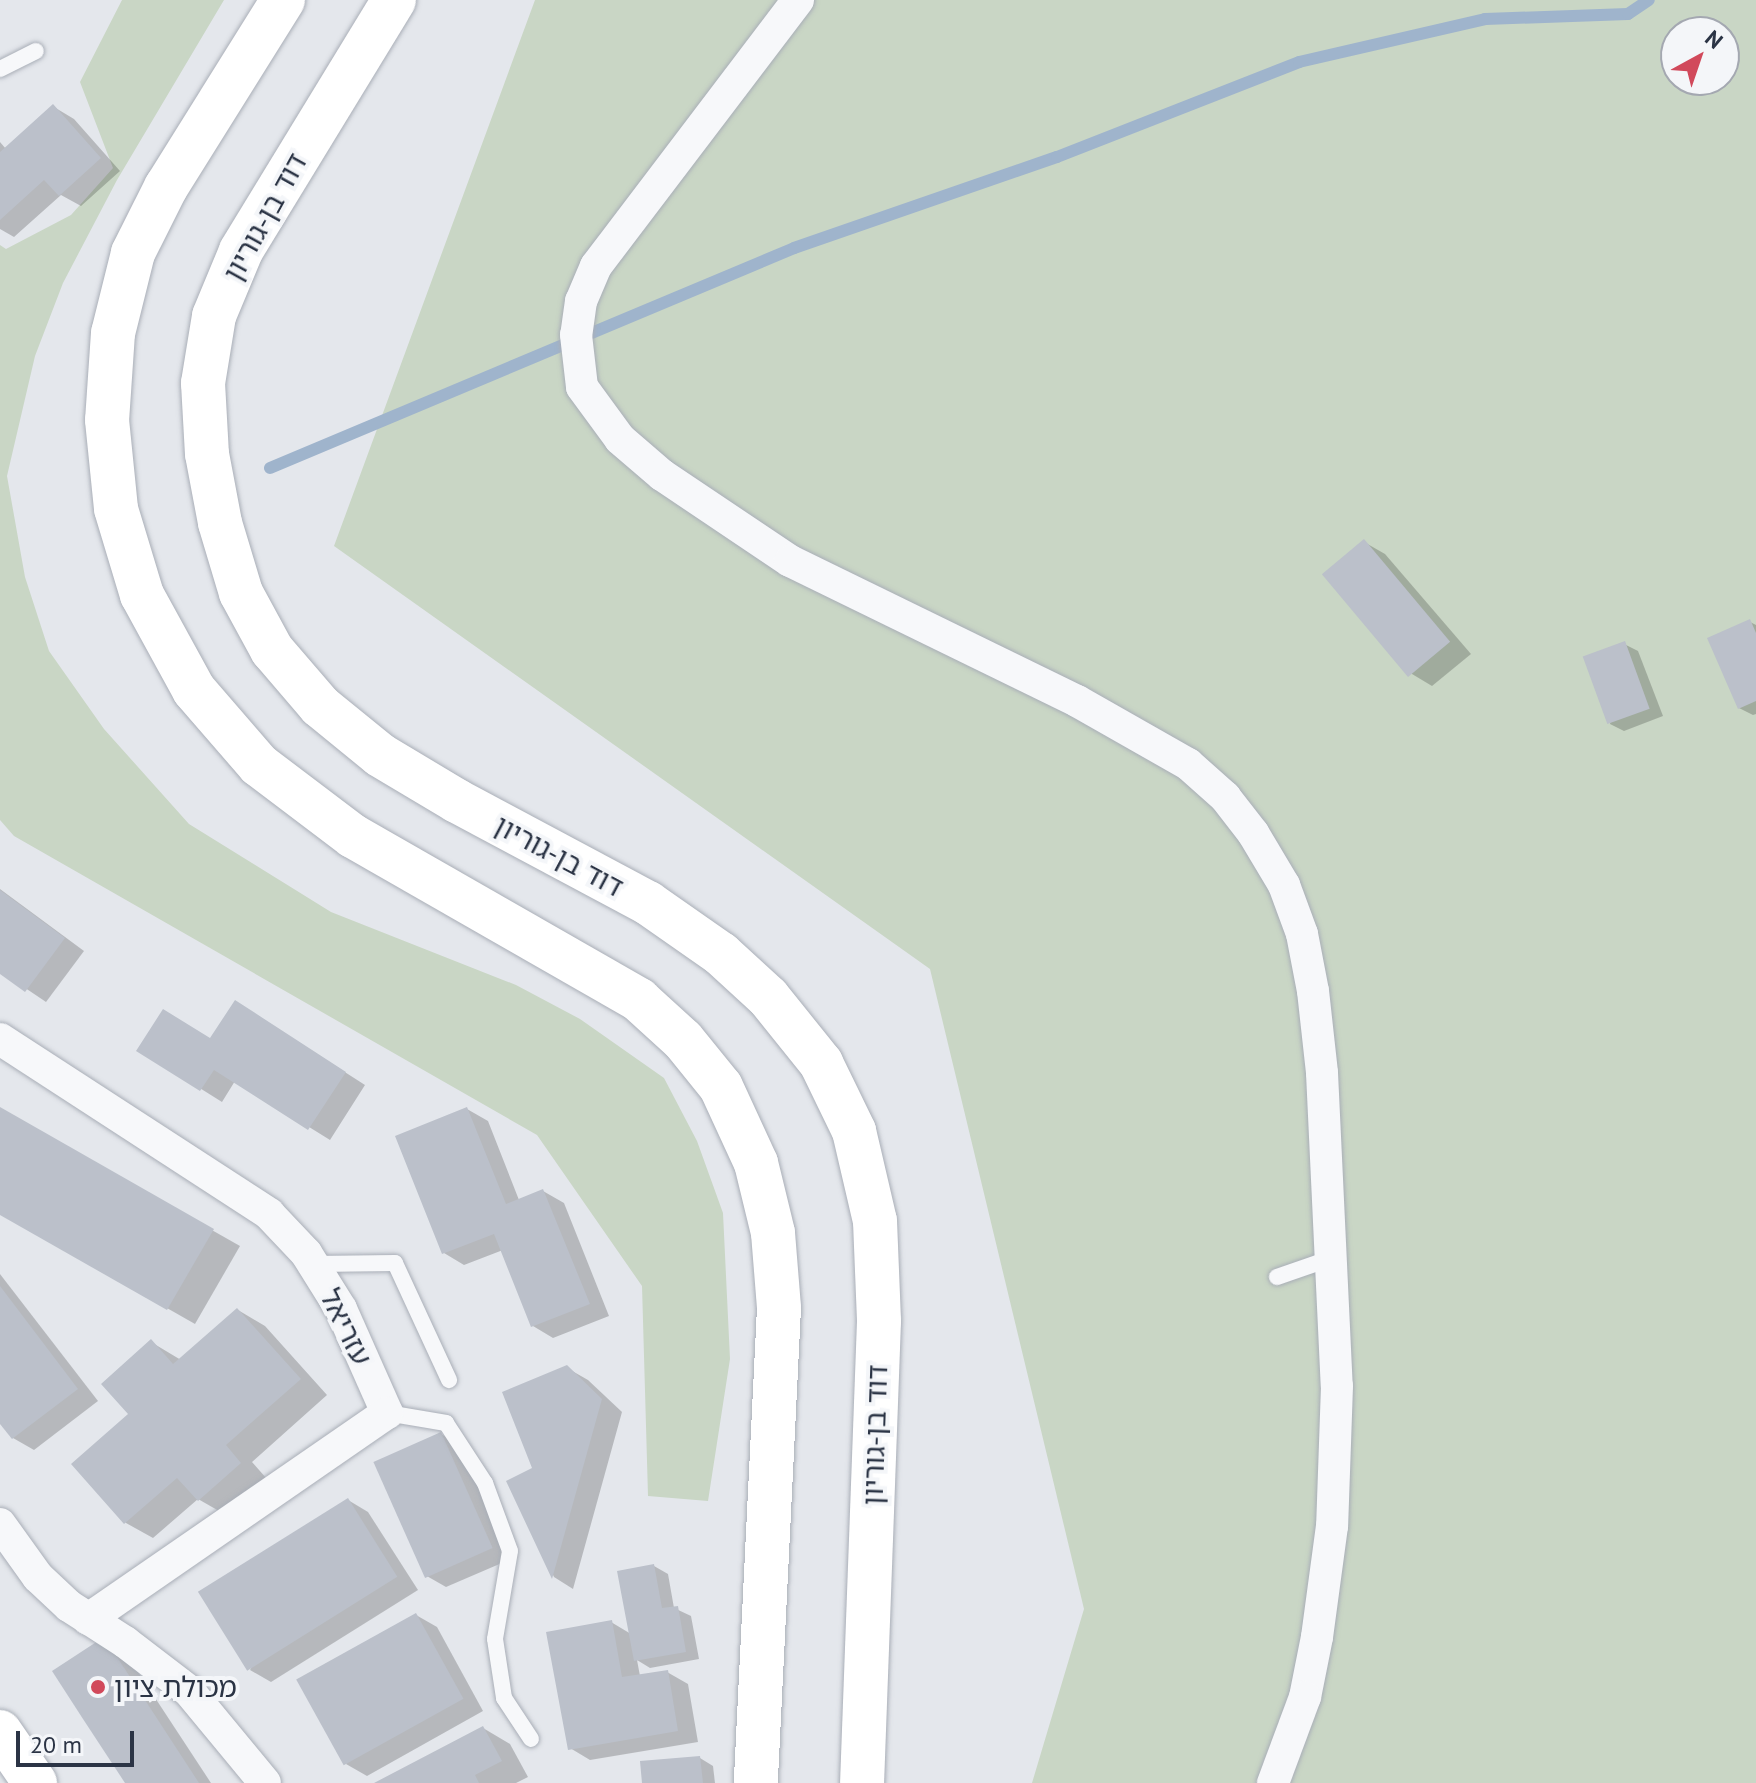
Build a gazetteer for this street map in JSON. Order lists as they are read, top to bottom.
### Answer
{
  "streets": {
    "main road": ["דוד בן-גוריון"],
    "street": ["עזריאל"]
  },
  "places": ["מכולת ציון"],
  "scale_bar": "20 m",
  "north": "top right"
}
